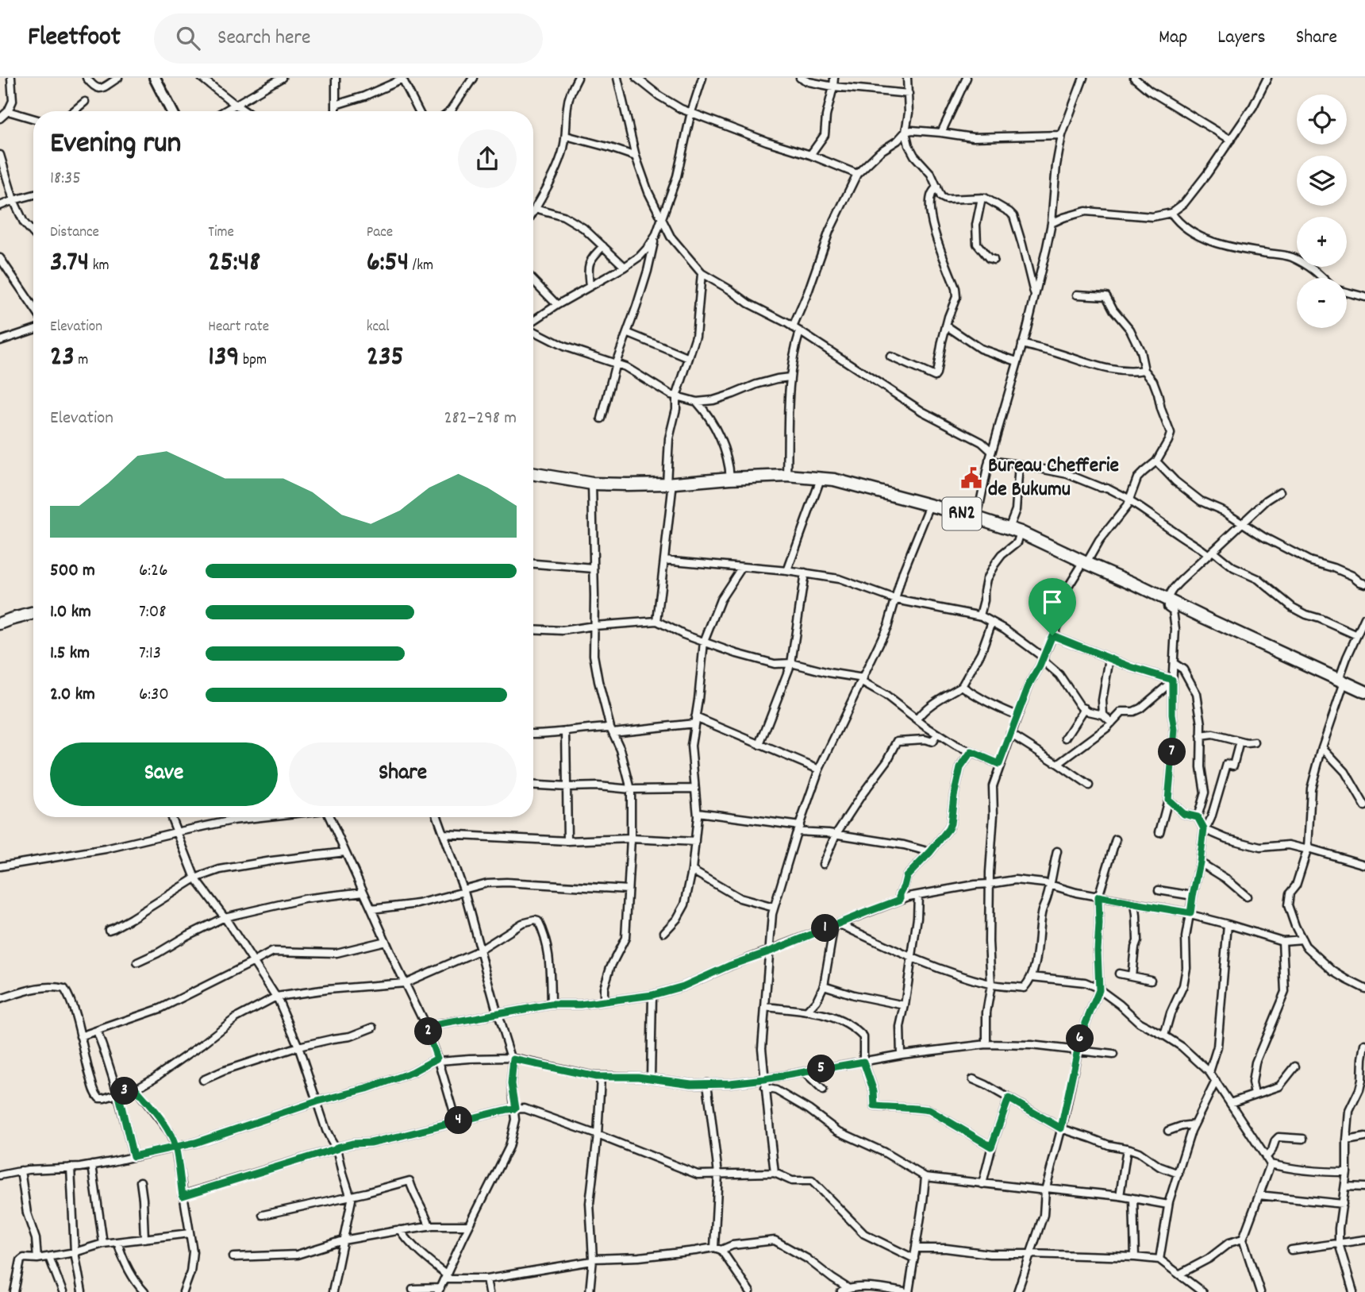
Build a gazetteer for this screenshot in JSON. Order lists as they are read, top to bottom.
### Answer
{
  "streets": {
    "highway": ["RN2"]
  },
  "places": {
    "public building": ["Bureau Chefferie de Bukumu"]
  },
  "page": {
    "header": "Fleetfoot",
    "search": "Search here",
    "nav": ["Map", "Layers", "Share"],
    "map_buttons": ["+", "−"],
    "heading": ["Evening run", "18:35"],
    "stats": [
      ["Distance", "3.74 km"],
      ["Time", "25:48"],
      ["Pace", "6:54 /km"],
      ["Elevation", "23 m"],
      ["Heart rate", "139 bpm"],
      ["kcal", "235"]
    ],
    "chart": ["Elevation", "282–298 m"],
    "list": [
      {
        "name": "500 m",
        "note": "6:26"
      },
      {
        "name": "1.0 km",
        "note": "7:08"
      },
      {
        "name": "1.5 km",
        "note": "7:13"
      },
      {
        "name": "2.0 km",
        "note": "6:30"
      }
    ],
    "buttons": ["Save", "Share"],
    "pins": [
      "7",
      "1",
      "2",
      "6",
      "5",
      "3",
      "4"
    ]
  }
}
